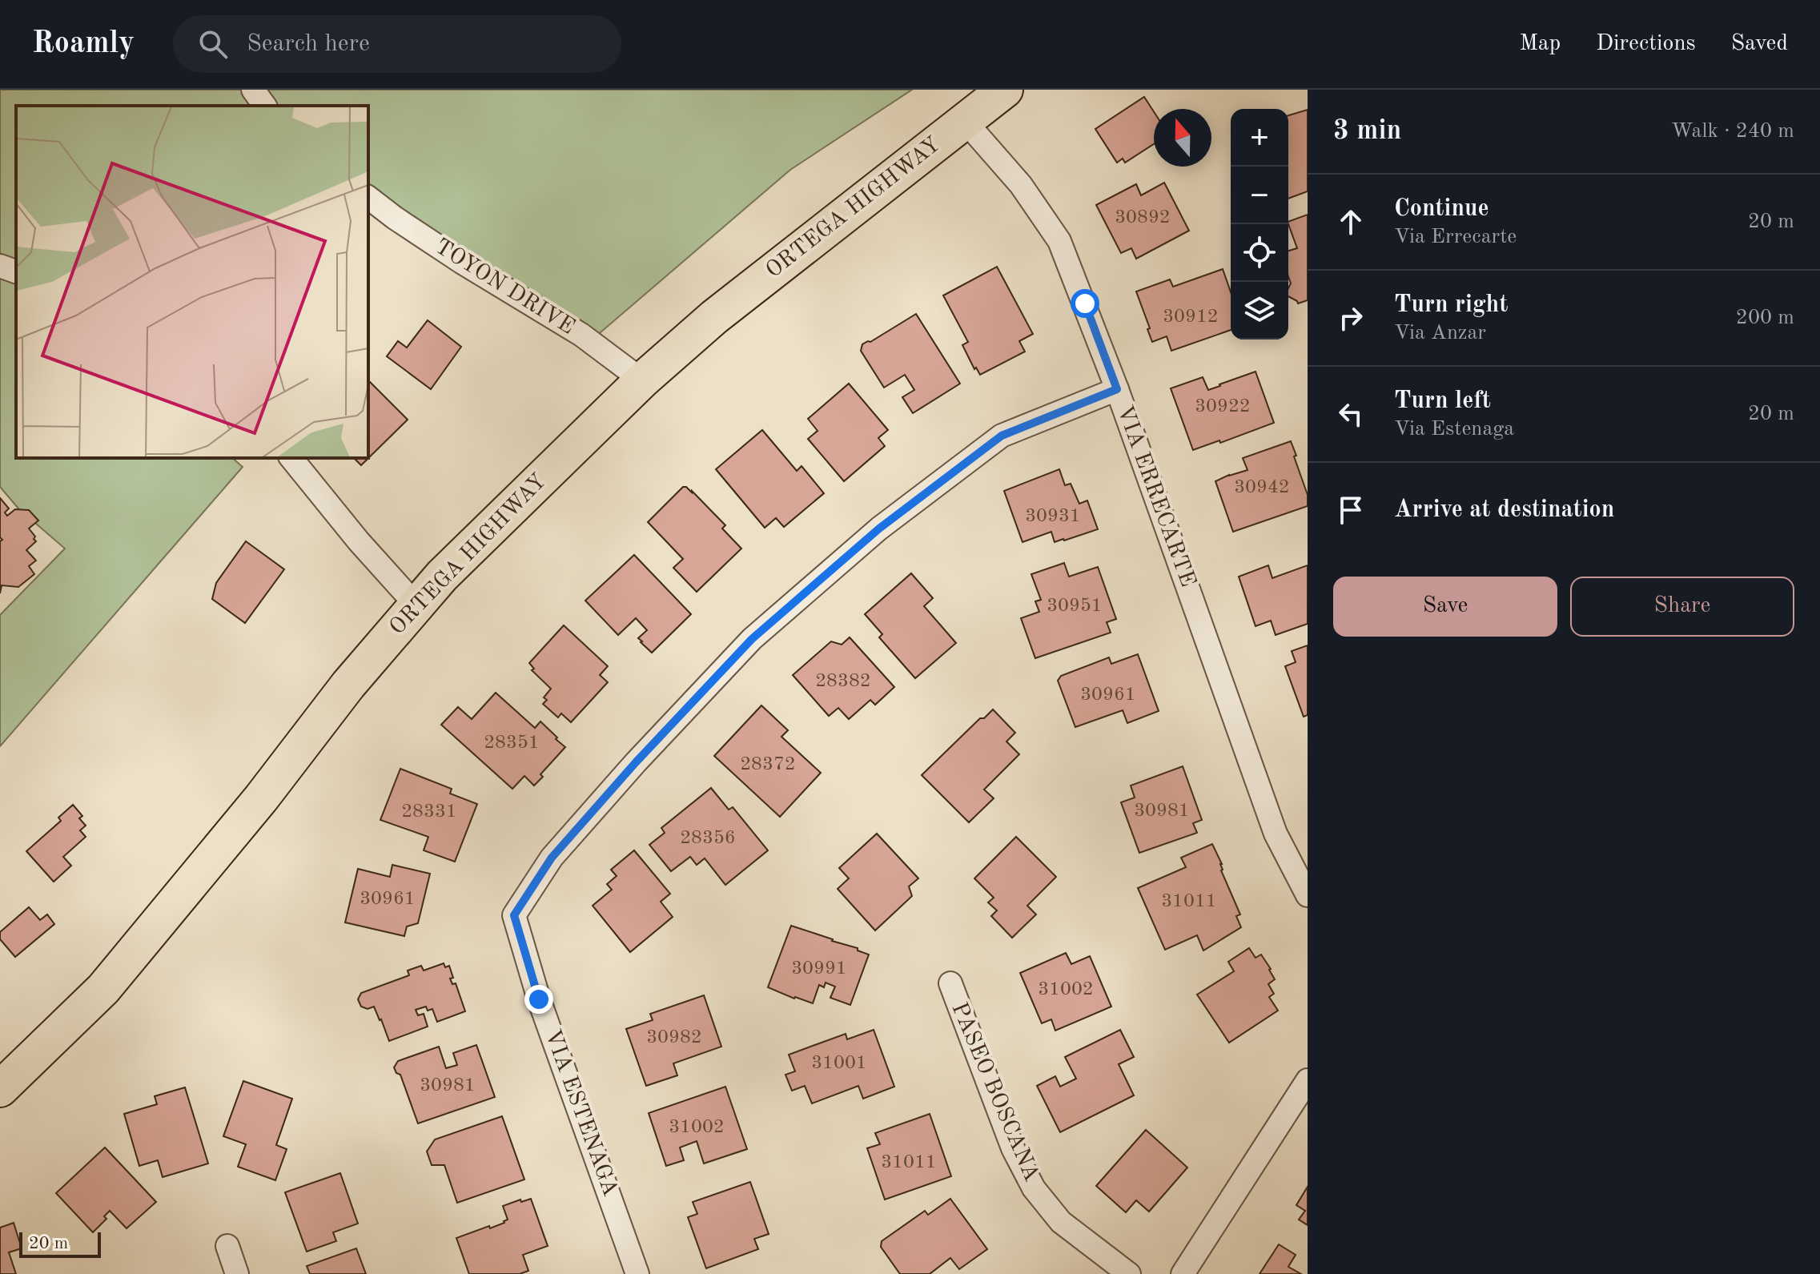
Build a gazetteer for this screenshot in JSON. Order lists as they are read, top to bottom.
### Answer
{
  "streets": {
    "main road": ["ORTEGA HIGHWAY"],
    "street": [
      "TOYON DRIVE",
      "VIA ERRECARTE",
      "PASEO BOSCANA",
      "VIA ESTENAGA"
    ]
  },
  "crossings": [
    ["ORTEGA HIGHWAY", "TOYON DRIVE"],
    ["ORTEGA HIGHWAY", "VIA ERRECARTE"],
    ["VIA ERRECARTE", "VIA ESTENAGA"]
  ],
  "house_numbers": [
    "30892",
    "30912",
    "30922",
    "30942",
    "30931",
    "30951",
    "28382",
    "30961",
    "28351",
    "28372",
    "30981",
    "28331",
    "28356",
    "30961",
    "31011",
    "30991",
    "31002",
    "30982",
    "31001",
    "30981",
    "31002",
    "31011"
  ],
  "scale_bar": "20 m",
  "north": "top",
  "page": {
    "header": "Roamly",
    "search": "Search here",
    "nav": ["Map", "Directions", "Saved"],
    "heading": ["3 min", "Walk · 240 m"],
    "map_buttons": ["+", "−"],
    "list": [
      ["Continue", "Via Errecarte", "20 m"],
      ["Turn right", "Via Anzar", "200 m"],
      ["Turn left", "Via Estenaga", "20 m"],
      "Arrive at destination"
    ],
    "buttons": ["Save", "Share"],
    "scale": "20 m"
  }
}
